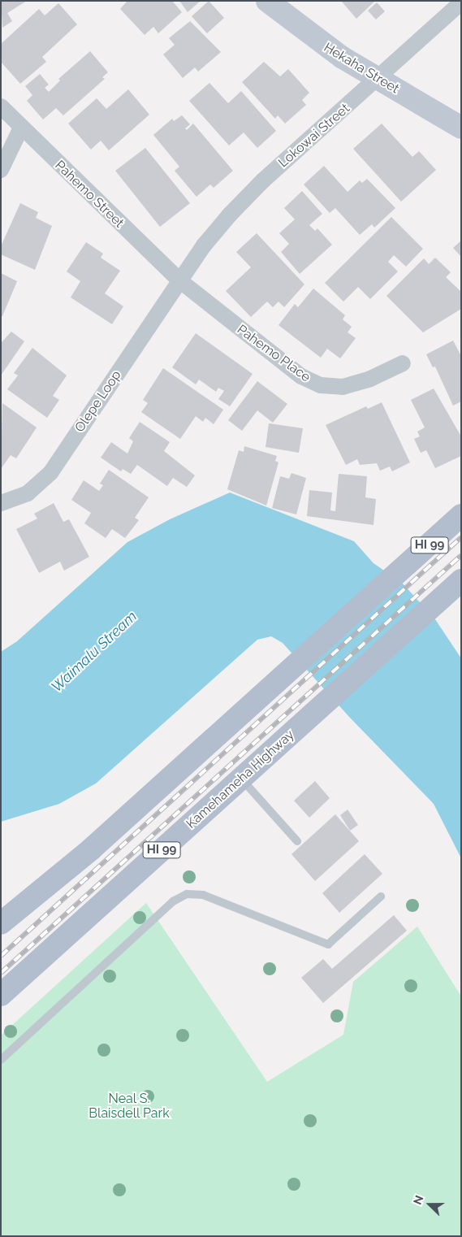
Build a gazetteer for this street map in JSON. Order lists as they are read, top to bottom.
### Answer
{
  "streets": {
    "main road": ["HI 99", "Kamehameha Highway"],
    "street": [
      "Hekaha Street",
      "Lokowai Street",
      "Pahemo Street",
      "Pahemo Place",
      "Olepe Loop"
    ]
  },
  "crossings": [
    ["Hekaha Street", "Lokowai Street"],
    ["Lokowai Street", "Pahemo Street"],
    ["Lokowai Street", "Pahemo Place"],
    ["Lokowai Street", "Olepe Loop"],
    ["Pahemo Street", "Pahemo Place"],
    ["Pahemo Street", "Olepe Loop"],
    ["Pahemo Place", "Olepe Loop"]
  ],
  "water": ["Waimalu Stream"],
  "parks": ["Neal S. Blaisdell Park"],
  "north": "left"
}
